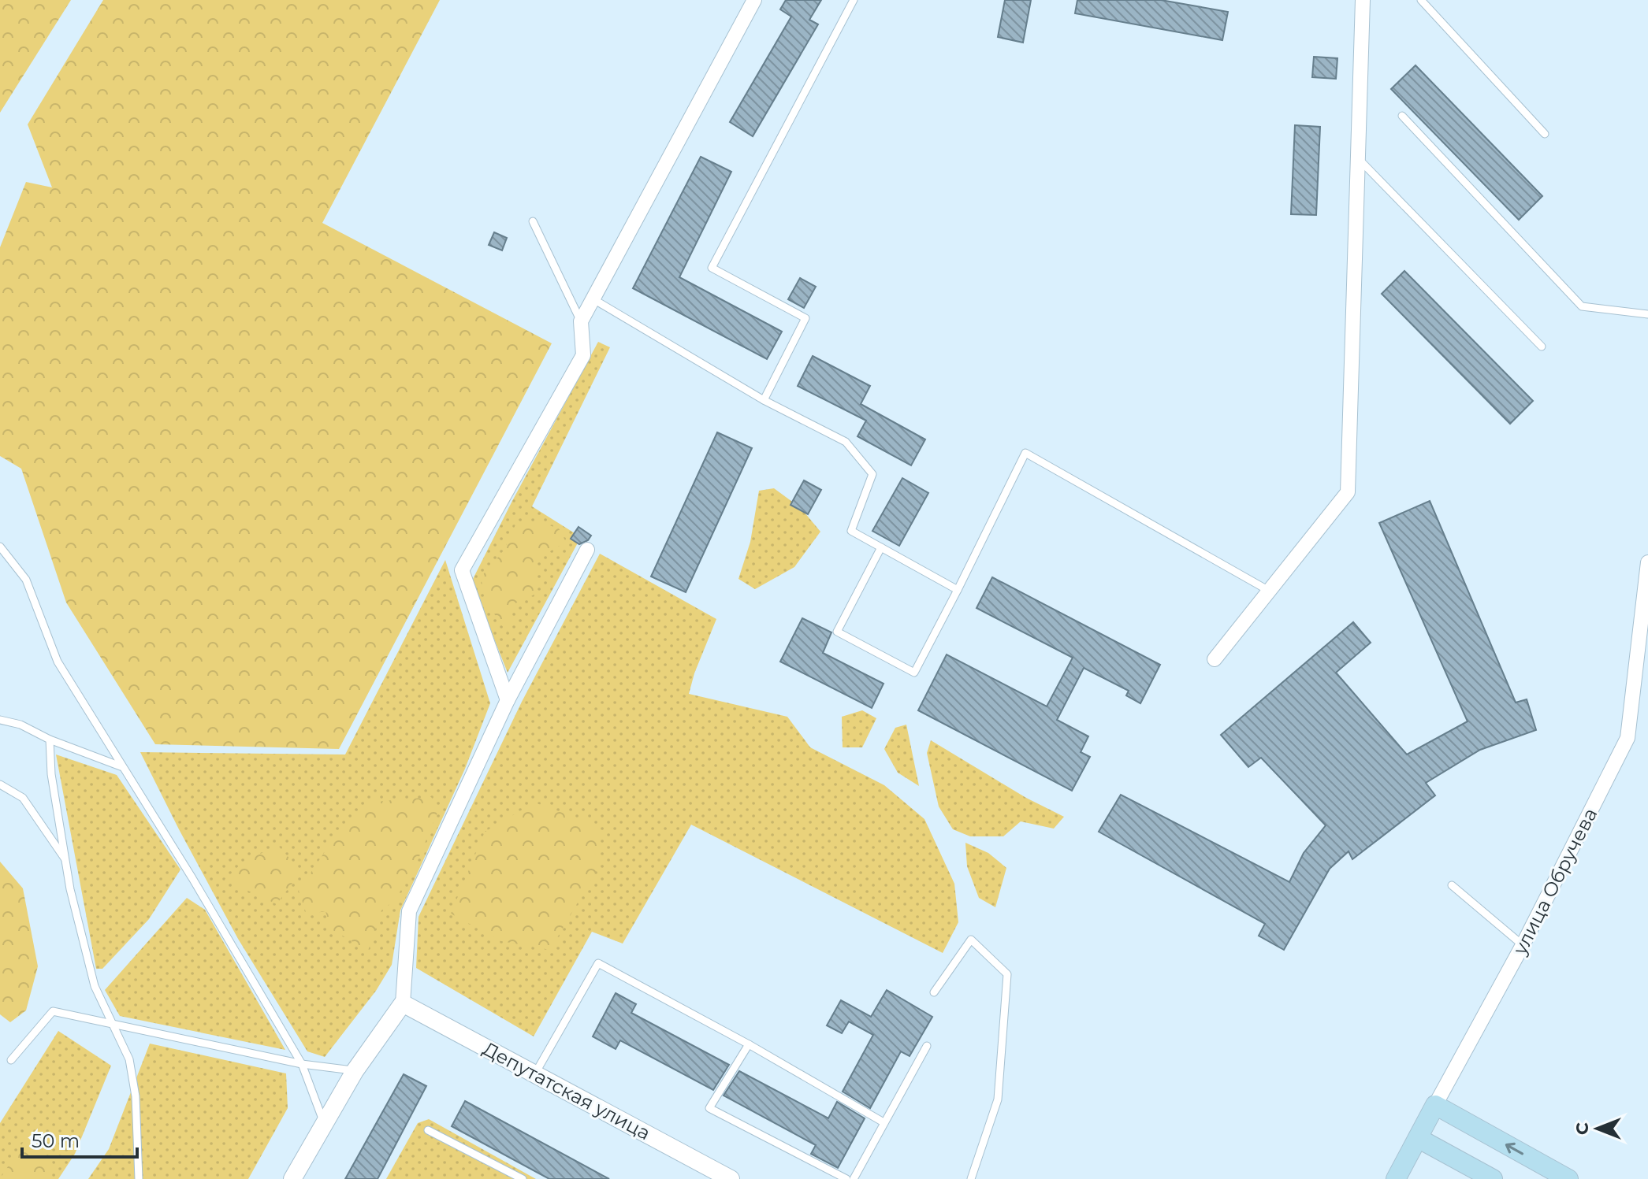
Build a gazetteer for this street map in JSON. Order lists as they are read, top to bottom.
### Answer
{
  "streets": {
    "main road": ["улица Обручева"],
    "street": ["Депутатская улица"]
  },
  "scale_bar": "50 m",
  "north": "left"
}
